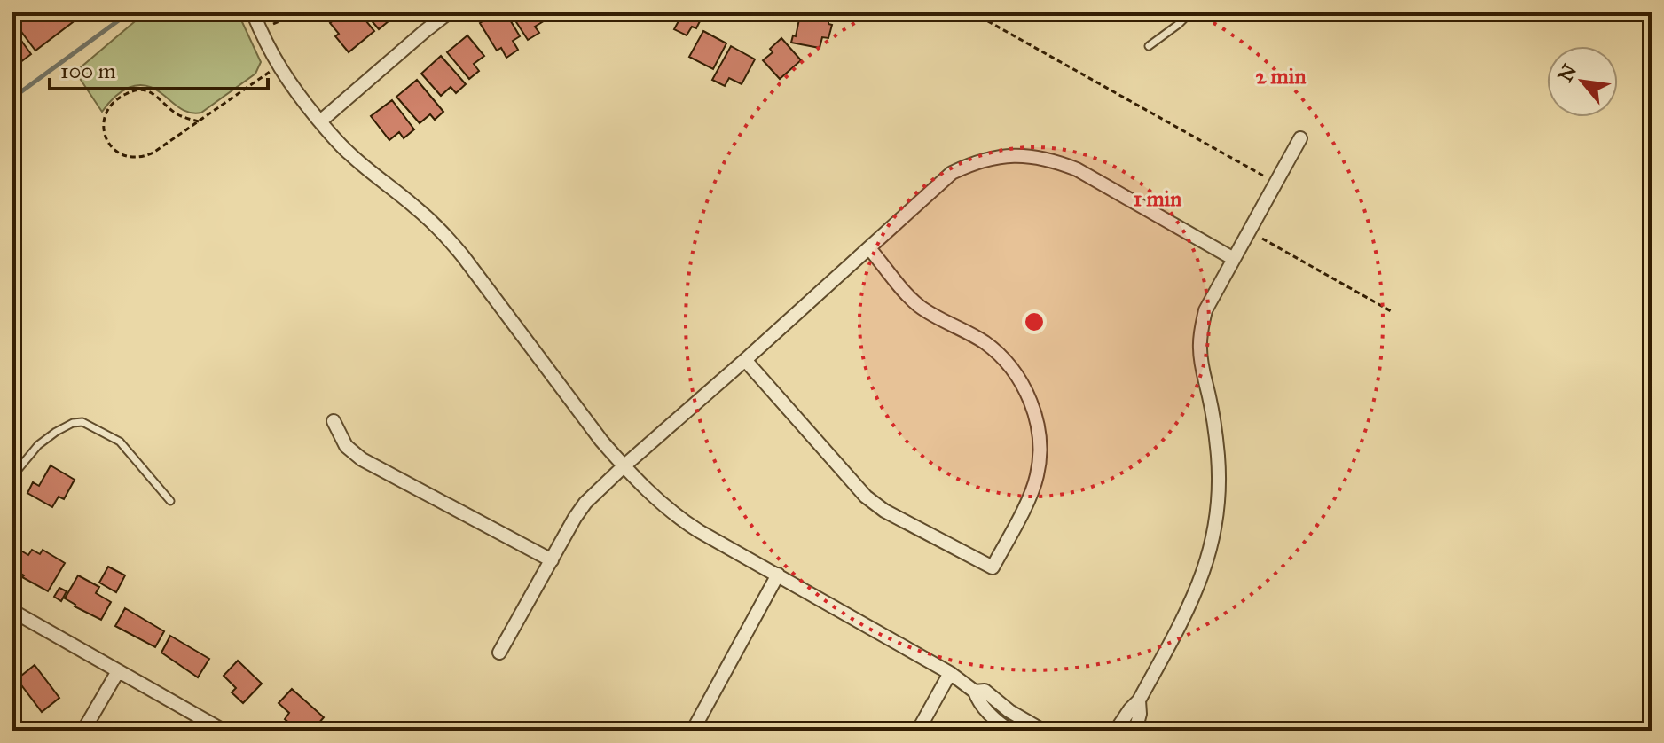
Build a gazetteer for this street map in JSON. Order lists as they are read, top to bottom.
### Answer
{
  "scale_bar": "100 m",
  "north": "top left",
  "rings": ["2 min", "1 min"]
}
